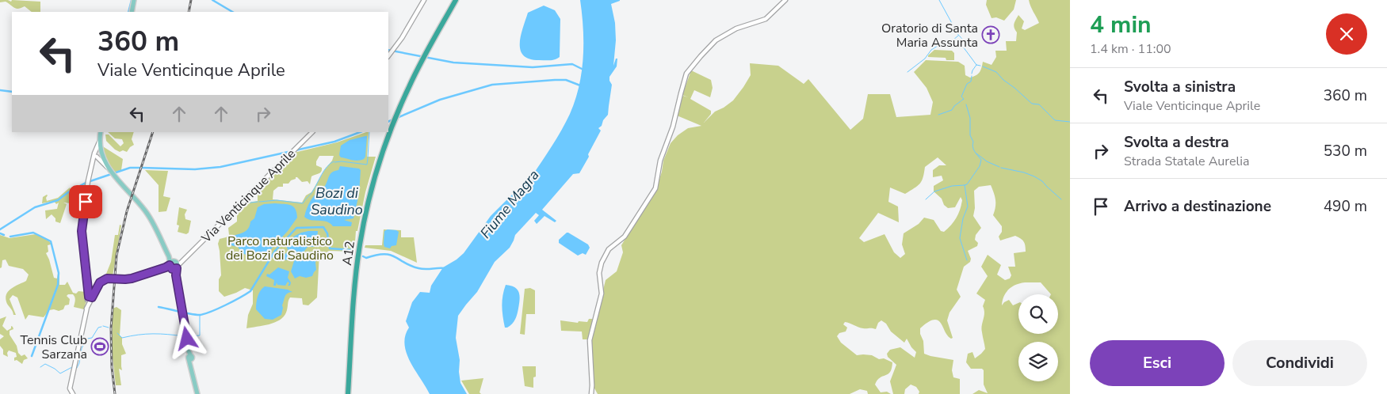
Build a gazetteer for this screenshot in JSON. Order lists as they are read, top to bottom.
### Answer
{
  "streets": {
    "highway": ["A12"],
    "main road": ["Via Venticinque Aprile"]
  },
  "water": ["Bozi di Saudino", "Fiume Magra"],
  "parks": ["Parco naturalistico dei Bozi di Saudino"],
  "places": {
    "church": ["Oratorio di Santa Maria Assunta"],
    "sports": ["Tennis Club Sarzana"]
  },
  "page": {
    "heading": ["4 min", "1.4 km · 11:00"],
    "turn": ["360 m", "Viale Venticinque Aprile"],
    "list": [
      {
        "name": "Svolta a sinistra",
        "note": "Viale Venticinque Aprile",
        "value": "360 m"
      },
      {
        "name": "Svolta a destra",
        "note": "Strada Statale Aurelia",
        "value": "530 m"
      },
      {
        "name": "Arrivo a destinazione",
        "value": "490 m"
      }
    ],
    "buttons": ["Esci", "Condividi"]
  }
}
